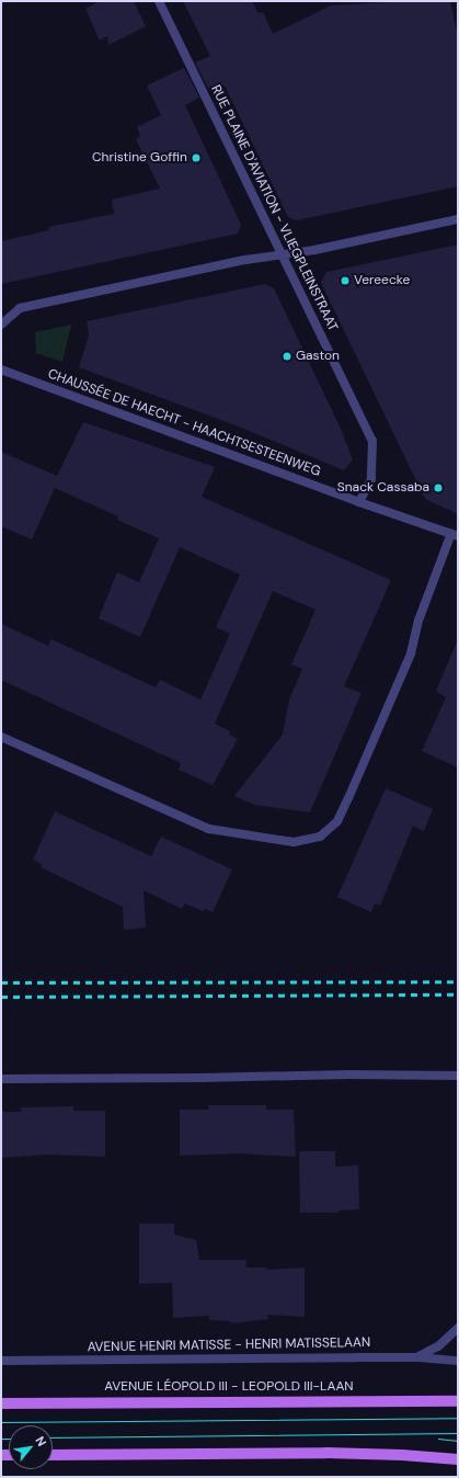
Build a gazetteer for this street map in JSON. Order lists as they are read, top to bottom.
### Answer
{
  "streets": {
    "main road": ["AVENUE LÉOPOLD III - LEOPOLD III-LAAN"],
    "street": ["RUE PLAINE D'AVIATION - VLIEGPLEINSTRAAT", "CHAUSSÉE DE HAECHT - HAACHTSESTEENWEG", "AVENUE HENRI MATISSE - HENRI MATISSELAAN"]
  },
  "crossings": [
    ["RUE PLAINE D'AVIATION - VLIEGPLEINSTRAAT", "CHAUSSÉE DE HAECHT - HAACHTSESTEENWEG"]
  ],
  "places": [
    "Christine Goffin",
    "Vereecke",
    "Gaston",
    "Snack Cassaba"
  ],
  "north": "top right"
}
